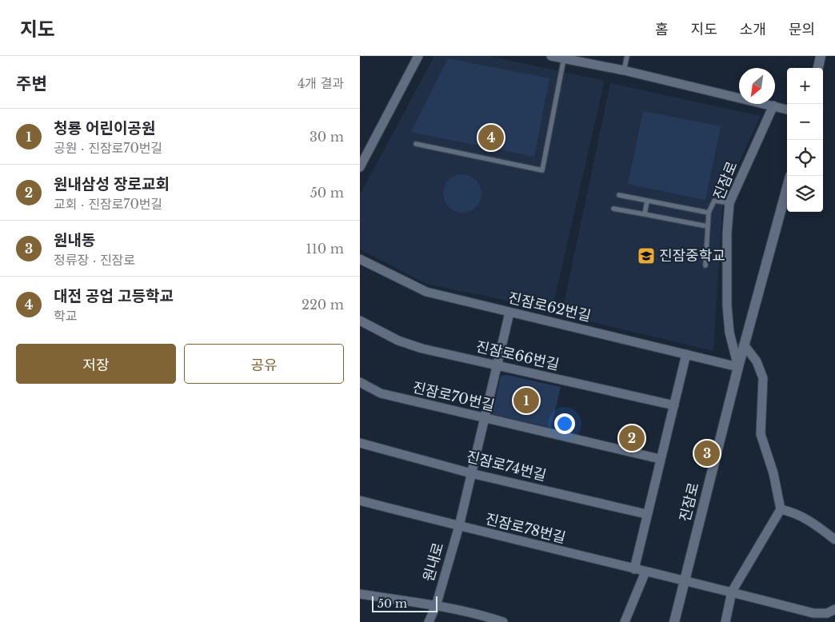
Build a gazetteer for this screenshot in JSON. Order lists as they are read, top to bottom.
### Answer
{
  "streets": {
    "street": [
      "진잠로",
      "진잠로62번길",
      "진잠로66번길",
      "진잠로70번길",
      "진잠로74번길",
      "진잠로78번길",
      "원내로"
    ]
  },
  "crossings": [
    ["진잠로", "진잠로62번길"],
    ["진잠로", "진잠로78번길"],
    ["진잠로62번길", "원내로"],
    ["진잠로66번길", "원내로"],
    ["진잠로70번길", "원내로"],
    ["진잠로74번길", "원내로"],
    ["진잠로78번길", "원내로"]
  ],
  "places": {
    "school or university": ["진잠중학교"]
  },
  "scale_bar": "50 m",
  "north": "bottom left",
  "page": {
    "header": "지도",
    "nav": [
      "홈",
      "지도",
      "소개",
      "문의"
    ],
    "heading": ["주변", "4개 결과"],
    "map_buttons": ["+", "−"],
    "list": [
      {
        "mark": "1",
        "name": "청룡 어린이공원",
        "note": "공원 · 진잠로70번길",
        "value": "30 m"
      },
      {
        "mark": "2",
        "name": "원내삼성 장로교회",
        "note": "교회 · 진잠로70번길",
        "value": "50 m"
      },
      {
        "mark": "3",
        "name": "원내동",
        "note": "정류장 · 진잠로",
        "value": "110 m"
      },
      {
        "mark": "4",
        "name": "대전 공업 고등학교",
        "note": "학교",
        "value": "220 m"
      }
    ],
    "pins": [
      "4",
      "1",
      "2",
      "3"
    ],
    "buttons": ["저장", "공유"],
    "scale": "50 m"
  }
}
